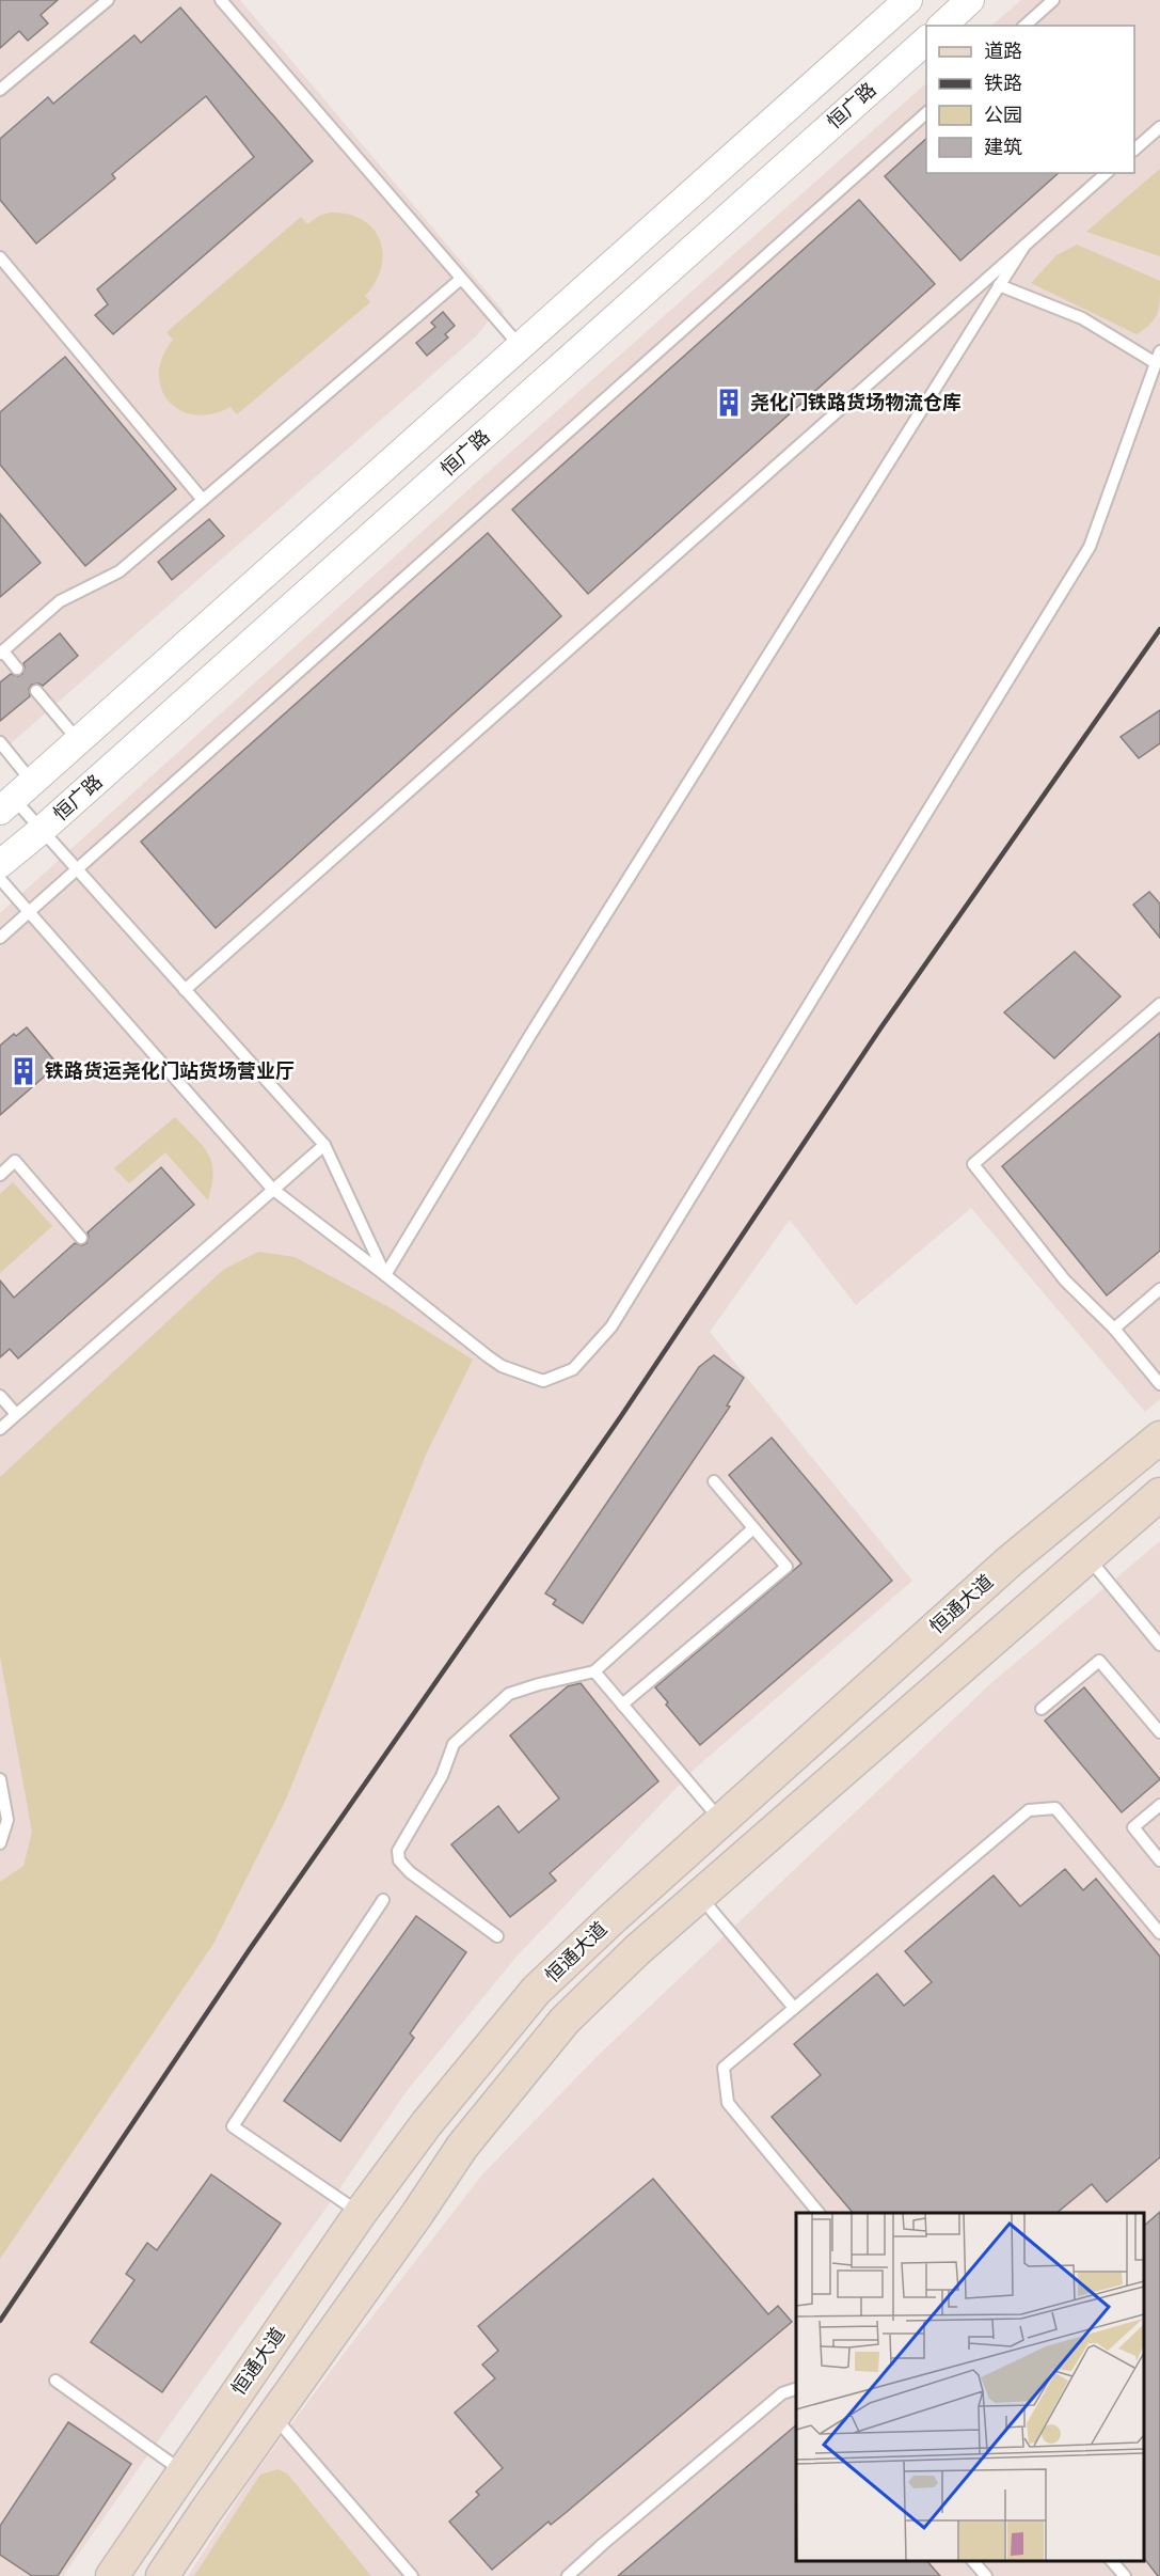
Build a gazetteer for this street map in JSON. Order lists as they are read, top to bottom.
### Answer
{
  "streets": {
    "main road": ["恒通大道"],
    "street": ["恒广路"]
  },
  "places": {
    "building": ["尧化门铁路货场物流仓库", "铁路货运尧化门站货场营业厅"]
  },
  "legend": [
    "道路",
    "铁路",
    "公园",
    "建筑"
  ]
}
